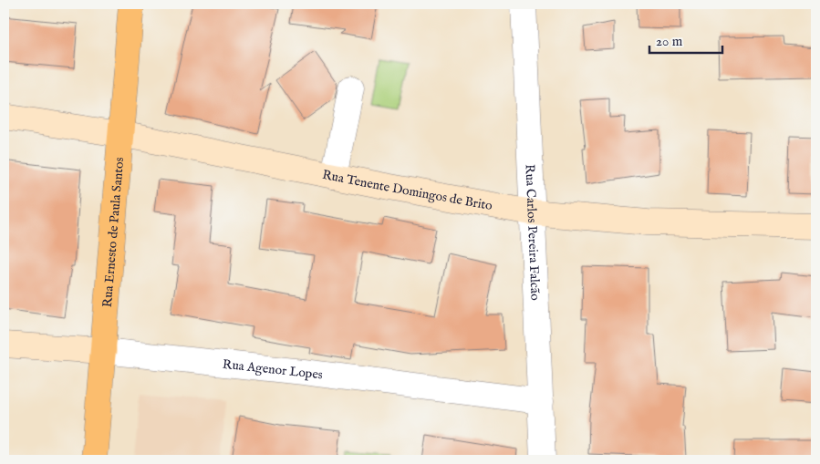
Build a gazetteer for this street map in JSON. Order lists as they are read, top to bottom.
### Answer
{
  "streets": {
    "main road": ["Rua Ernesto de Paula Santos"],
    "street": ["Rua Tenente Domingos de Brito", "Rua Carlos Pereira Falcão", "Rua Agenor Lopes"]
  },
  "crossings": [
    ["Rua Tenente Domingos de Brito", "Rua Ernesto de Paula Santos"],
    ["Rua Tenente Domingos de Brito", "Rua Carlos Pereira Falcão"],
    ["Rua Ernesto de Paula Santos", "Rua Agenor Lopes"],
    ["Rua Carlos Pereira Falcão", "Rua Agenor Lopes"]
  ],
  "scale_bar": "20 m"
}
